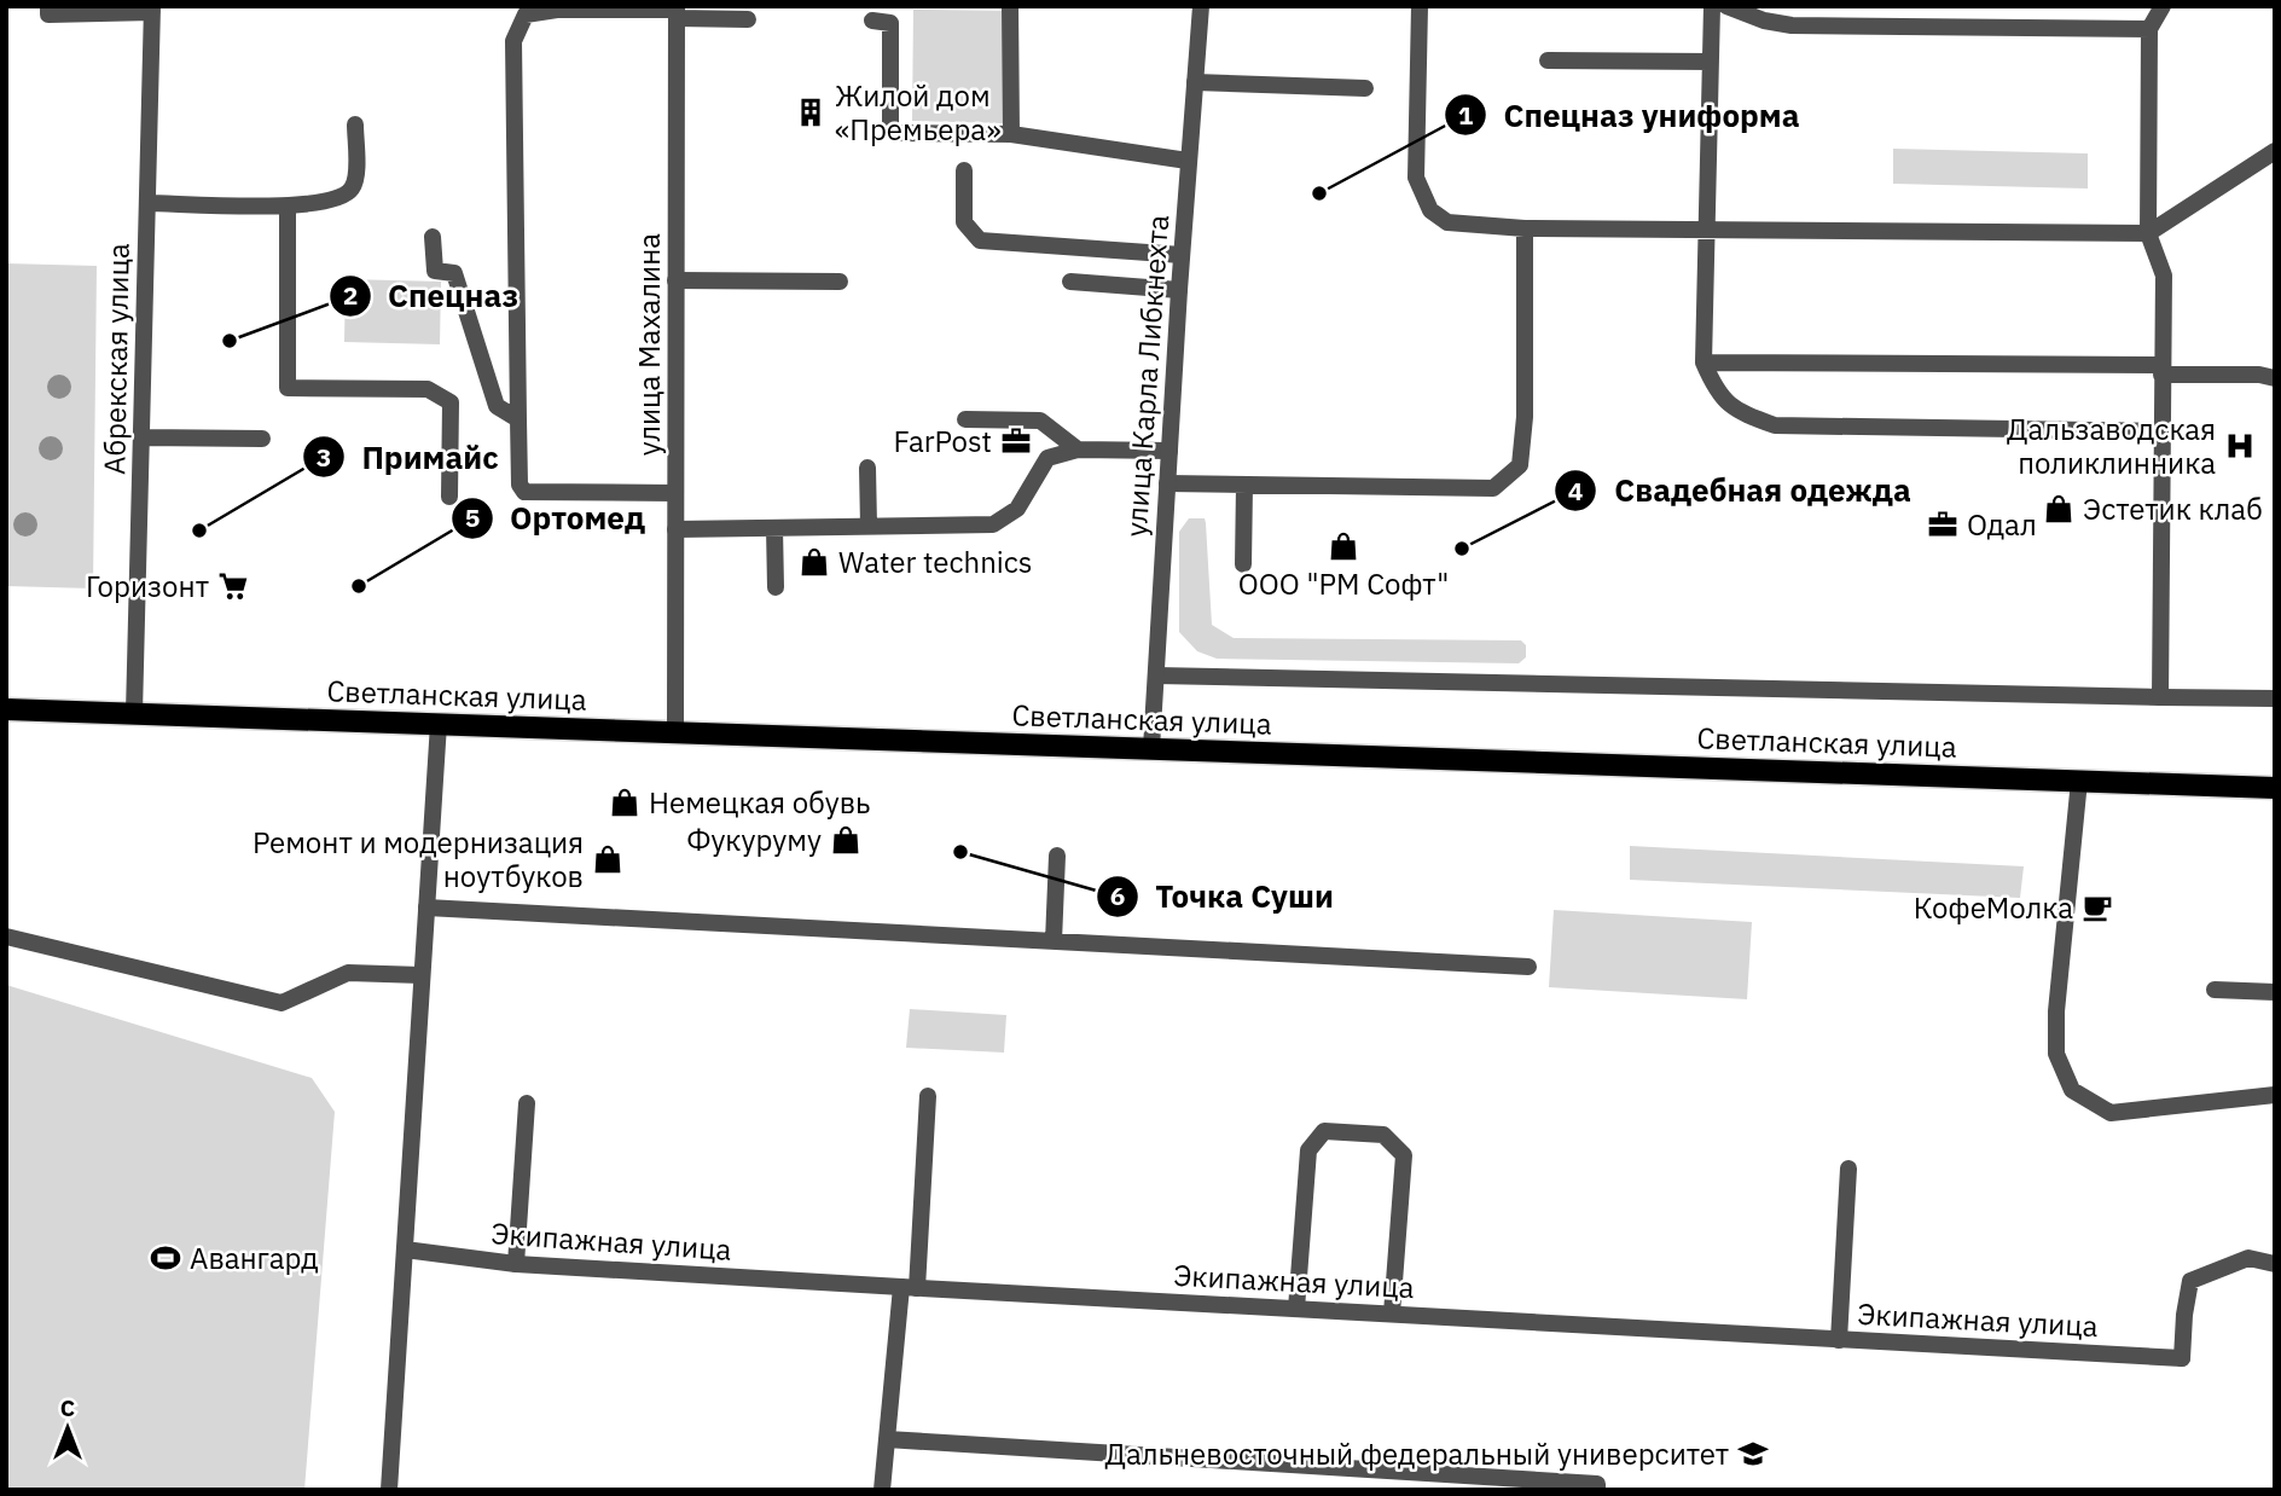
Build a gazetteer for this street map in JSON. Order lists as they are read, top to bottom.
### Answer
{
  "streets": {
    "main road": ["Светланская улица"],
    "street": [
      "улица Махалина",
      "Абрекская улица",
      "улица Карла Либкнехта",
      "Экипажная улица"
    ]
  },
  "crossings": [
    ["улица Махалина", "Светланская улица"],
    ["Абрекская улица", "Светланская улица"],
    ["улица Карла Либкнехта", "Светланская улица"]
  ],
  "places": {
    "building": ["Жилой дом «Премьера»"],
    "other": [
      "Спецназ униформа",
      "Спецназ",
      "Примайс",
      "Свадебная одежда",
      "Ортомед",
      "Точка Суши"
    ],
    "office": ["FarPost", "Одал"],
    "hospital": ["Дальзаводская поликлинника"],
    "shop": [
      "Эстетик клаб",
      "ООО \"РМ Софт\"",
      "Water technics",
      "Немецкая обувь",
      "Фукуруму",
      "Ремонт и модернизация ноутбуков"
    ],
    "supermarket": ["Горизонт"],
    "cafe": ["КофеМолка"],
    "sports": ["Авангард"],
    "school or university": ["Дальневосточный федеральный университет"]
  },
  "north": "top"
}
